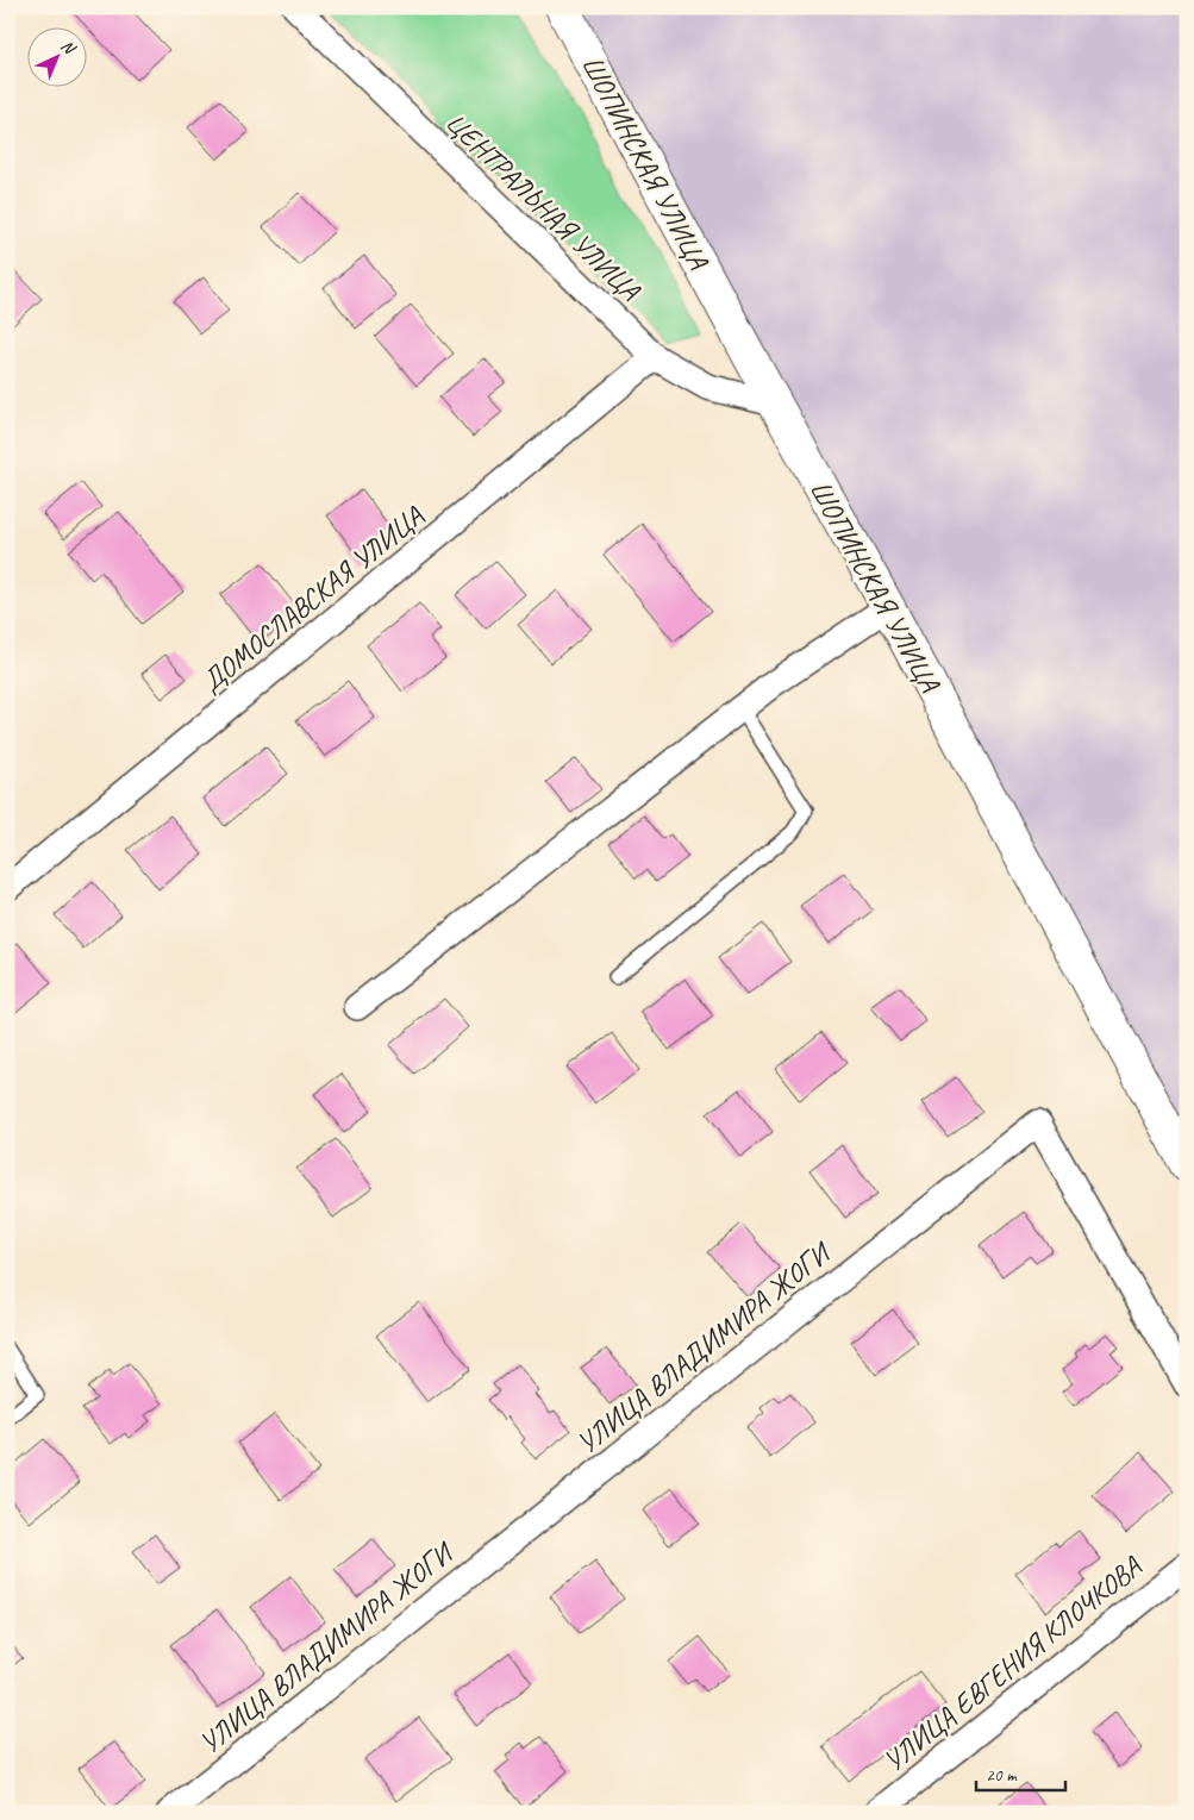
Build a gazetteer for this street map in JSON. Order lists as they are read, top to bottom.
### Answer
{
  "streets": {
    "street": [
      "ШОПИНСКАЯ УЛИЦА",
      "ЦЕНТРАЛЬНАЯ УЛИЦА",
      "ДОМОСЛАВСКАЯ УЛИЦА",
      "УЛИЦА ВЛАДИМИРА ЖОГИ",
      "УЛИЦА ЕВГЕНИЯ КЛОЧКОВА"
    ]
  },
  "crossings": [
    ["ШОПИНСКАЯ УЛИЦА", "ЦЕНТРАЛЬНАЯ УЛИЦА"],
    ["ЦЕНТРАЛЬНАЯ УЛИЦА", "ДОМОСЛАВСКАЯ УЛИЦА"]
  ],
  "scale_bar": "20 m",
  "north": "top right"
}
